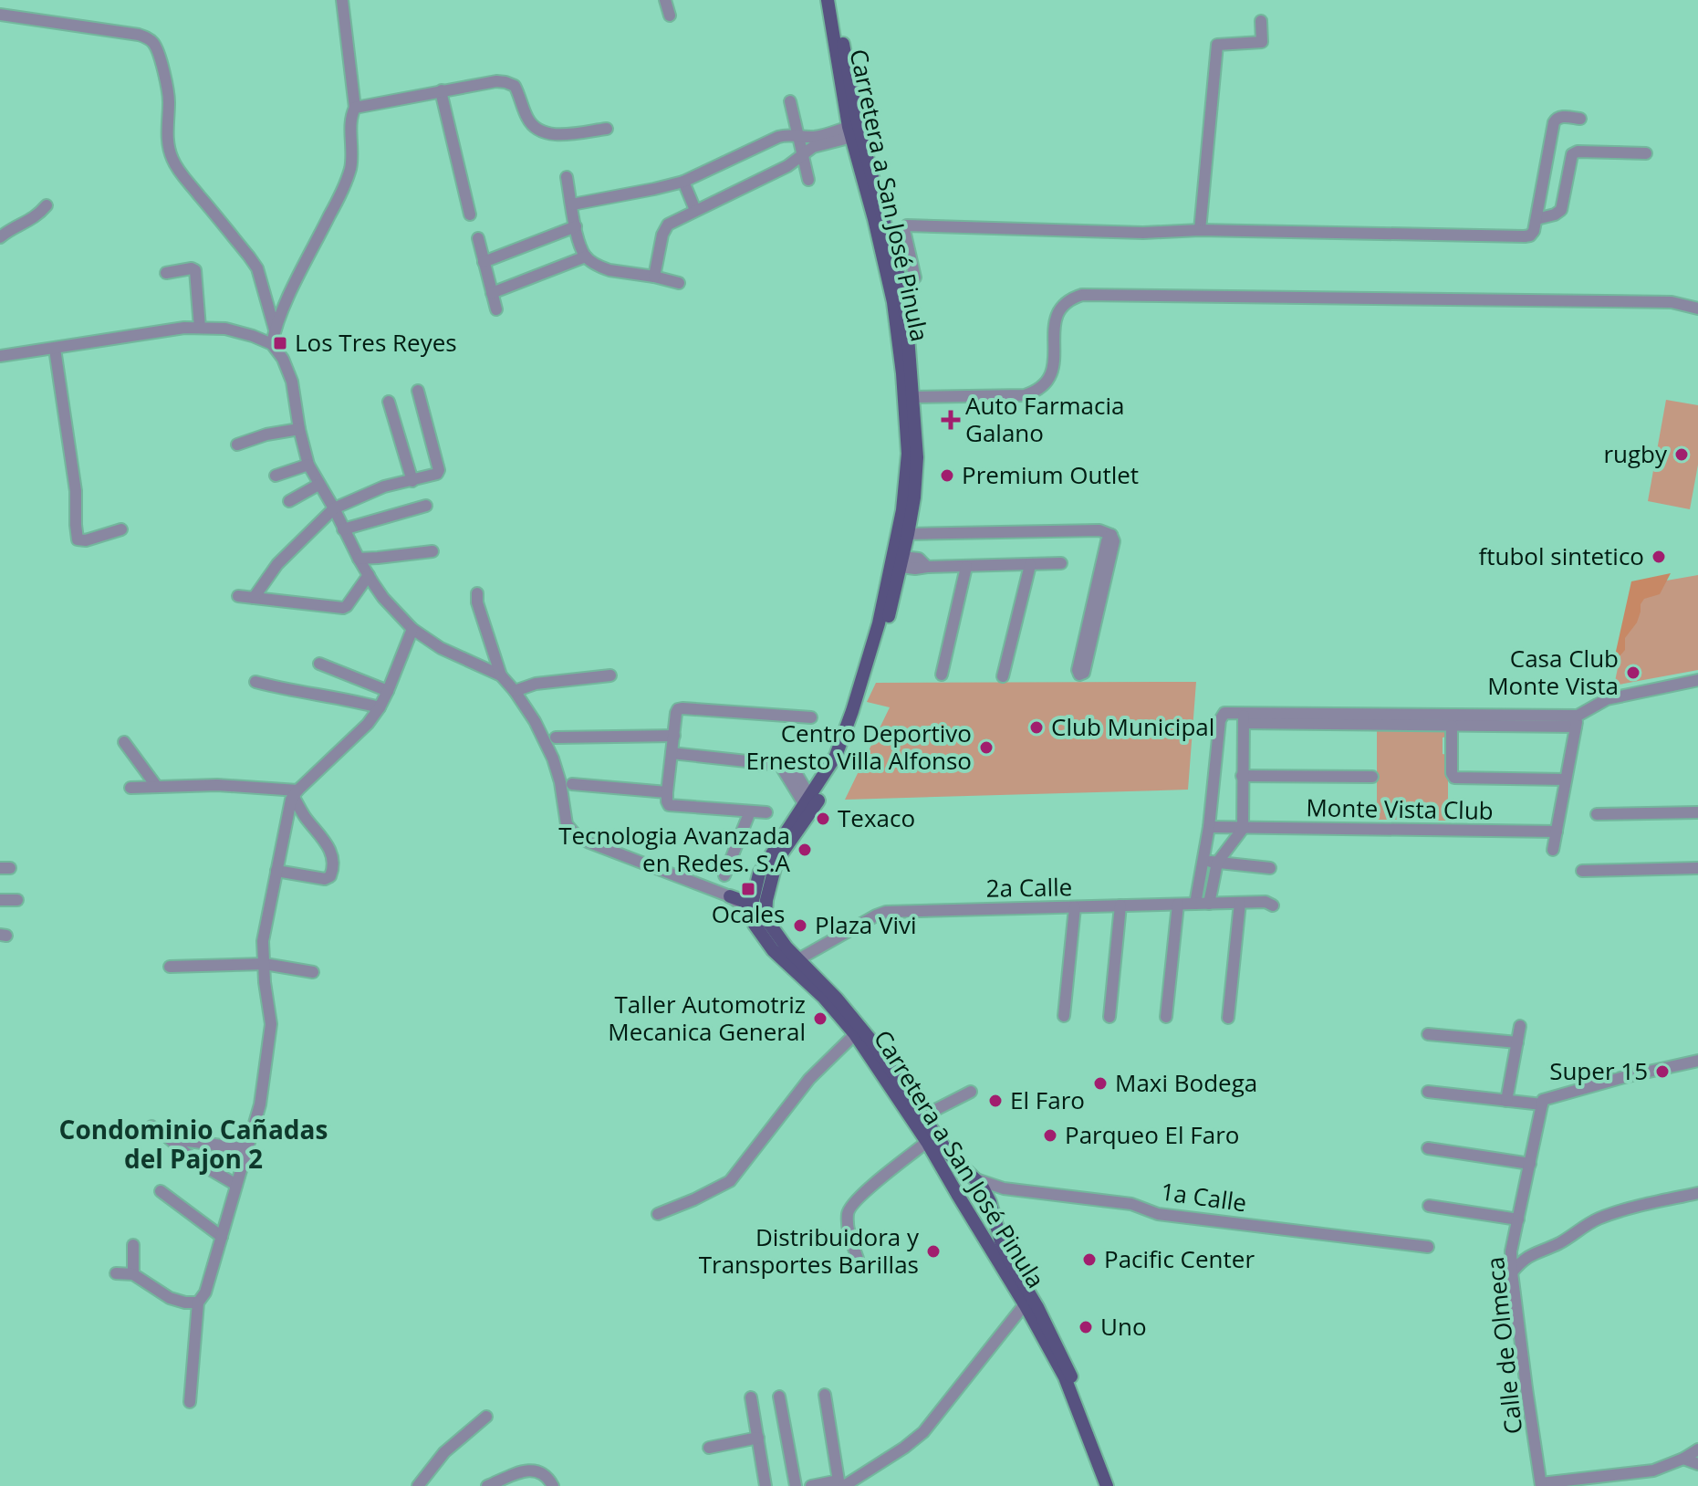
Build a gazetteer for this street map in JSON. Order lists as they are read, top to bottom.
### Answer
{
  "streets": {
    "main road": ["Carretera a San José Pinula"],
    "street": [
      "Monte Vista Club",
      "2a Calle",
      "1a Calle",
      "Calle de Olmeca"
    ]
  },
  "crossings": [
    ["Carretera a San José Pinula", "2a Calle"],
    ["Carretera a San José Pinula", "1a Calle"]
  ],
  "districts": ["Condominio Cañadas del Pajon 2"],
  "places": {
    "transit": ["Los Tres Reyes", "Ocales"],
    "health": ["Auto Farmacia Galano"],
    "other": [
      "rugby",
      "Premium Outlet",
      "ftubol sintetico",
      "Casa Club Monte Vista",
      "Club Municipal",
      "Centro Deportivo Ernesto Villa Alfonso",
      "Texaco",
      "Tecnologia Avanzada en Redes. S.A",
      "Plaza Vivi",
      "Taller Automotriz Mecanica General",
      "Super 15",
      "Maxi Bodega",
      "El Faro",
      "Parqueo El Faro",
      "Distribuidora y Transportes Barillas",
      "Pacific Center",
      "Uno"
    ]
  }
}
